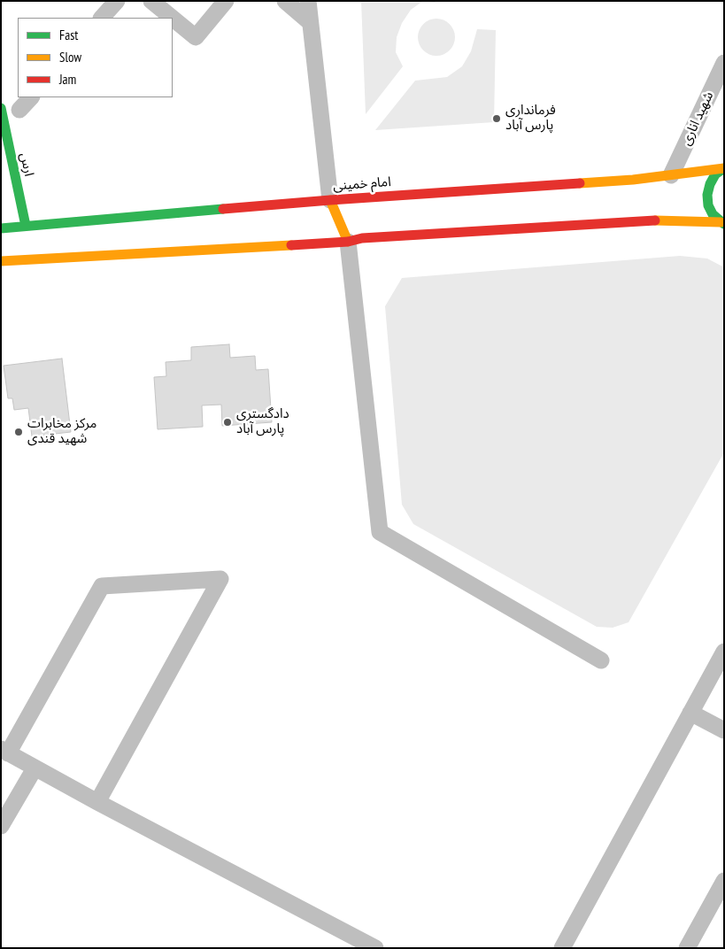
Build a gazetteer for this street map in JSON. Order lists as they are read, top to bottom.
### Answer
{
  "streets": {
    "main road": ["ارس", "امام خمینی"],
    "street": ["شهید اناری"]
  },
  "crossings": [
    ["شهید اناری", "امام خمینی"],
    ["ارس", "امام خمینی"]
  ],
  "places": ["فرمانداری پارس آباد", "دادگستری پارس آباد", "مرکز مخابرات شهید قندی"],
  "legend": ["Fast", "Slow", "Jam"]
}
